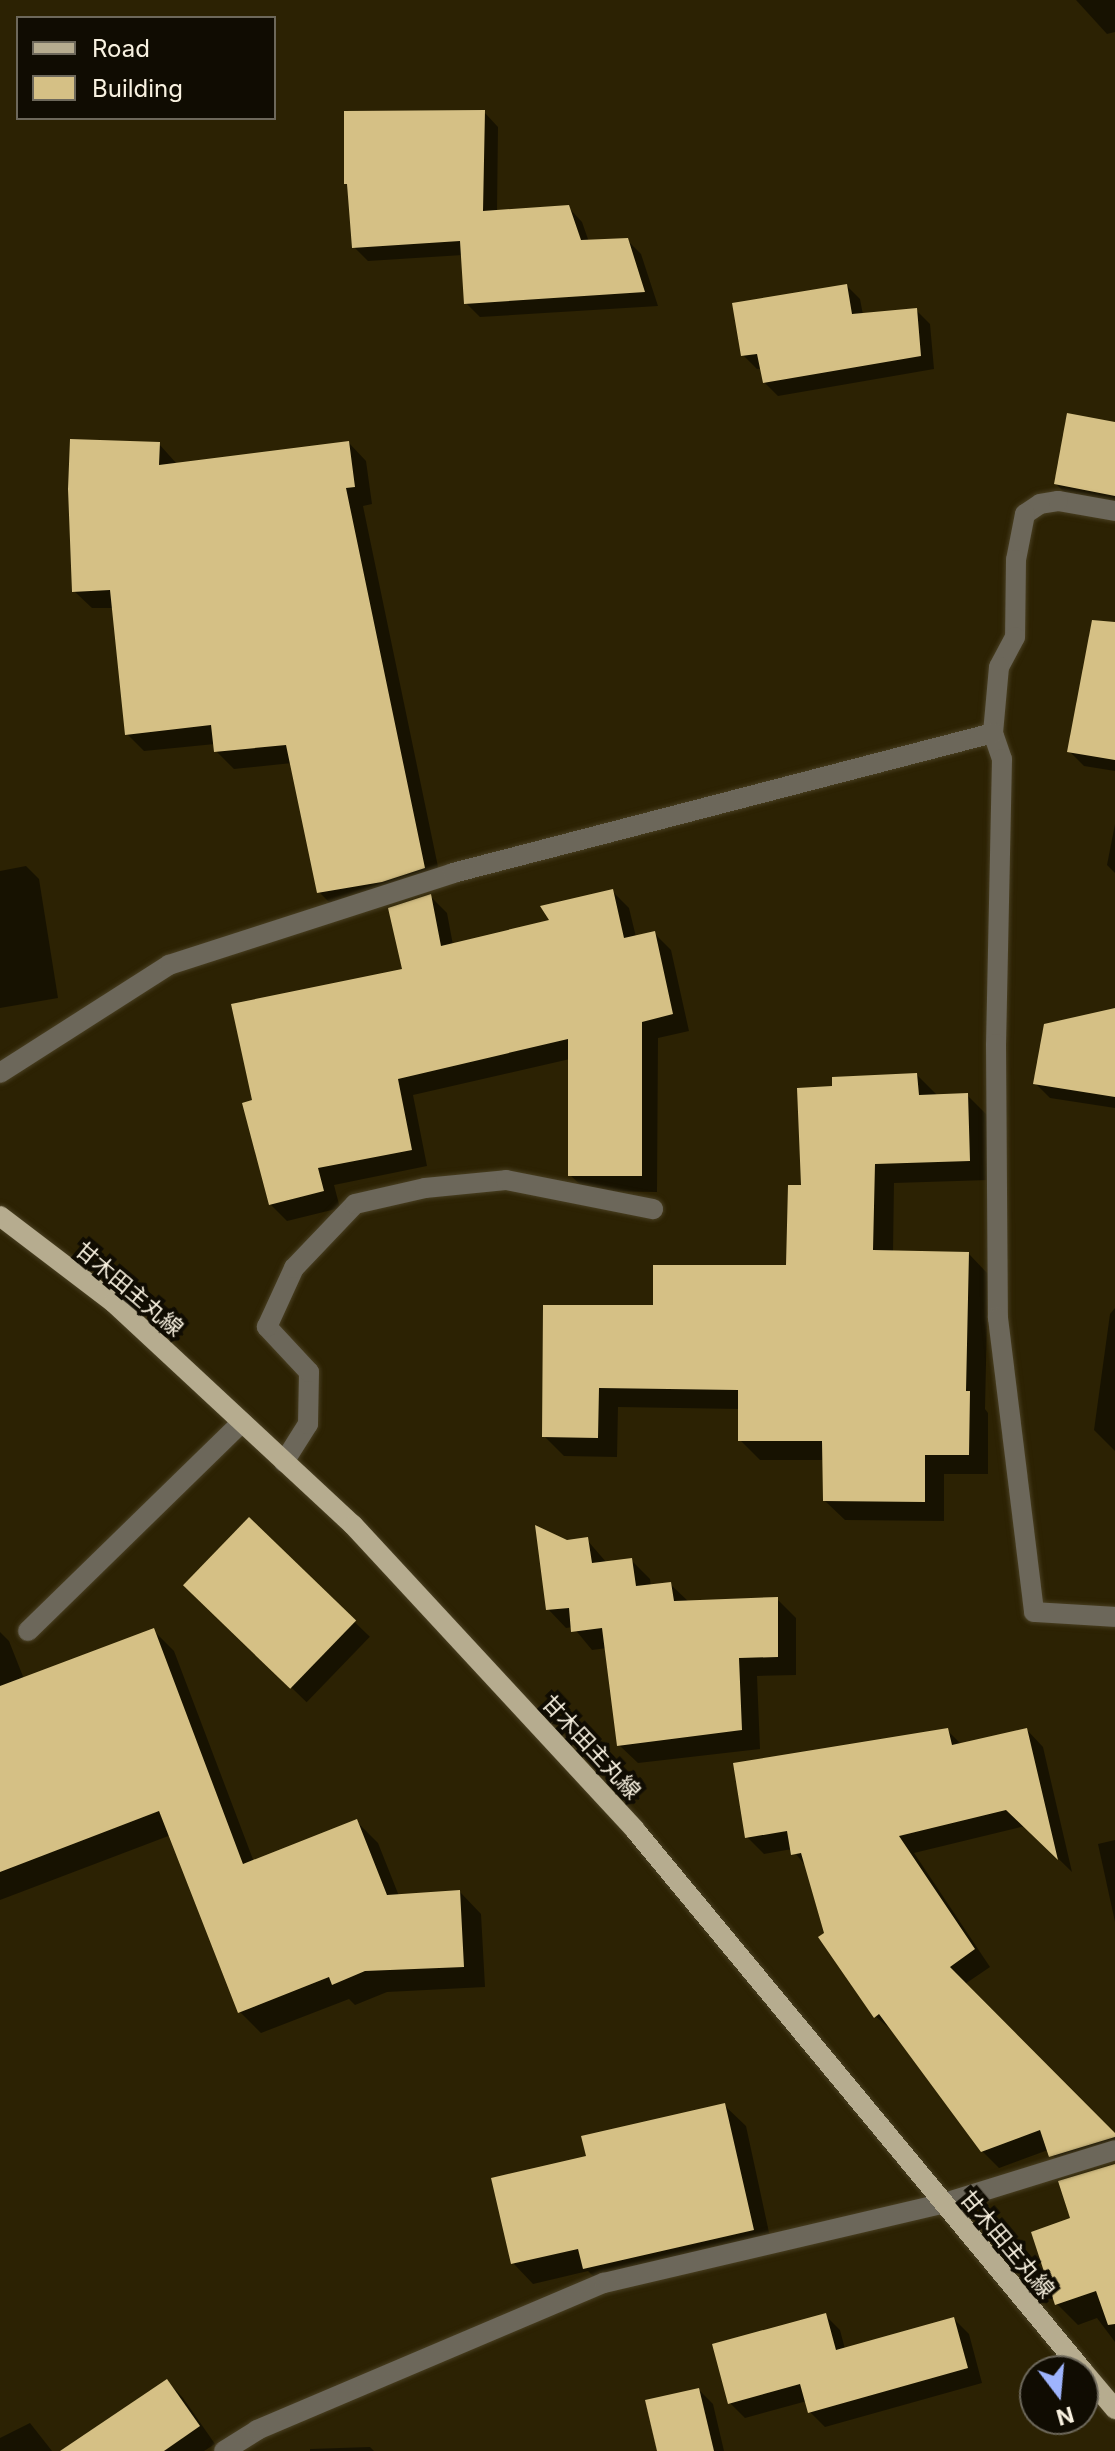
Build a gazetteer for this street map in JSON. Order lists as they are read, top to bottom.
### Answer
{
  "streets": {
    "main road": ["甘木田主丸線"]
  },
  "legend": ["Road", "Building"],
  "north": "bottom"
}
